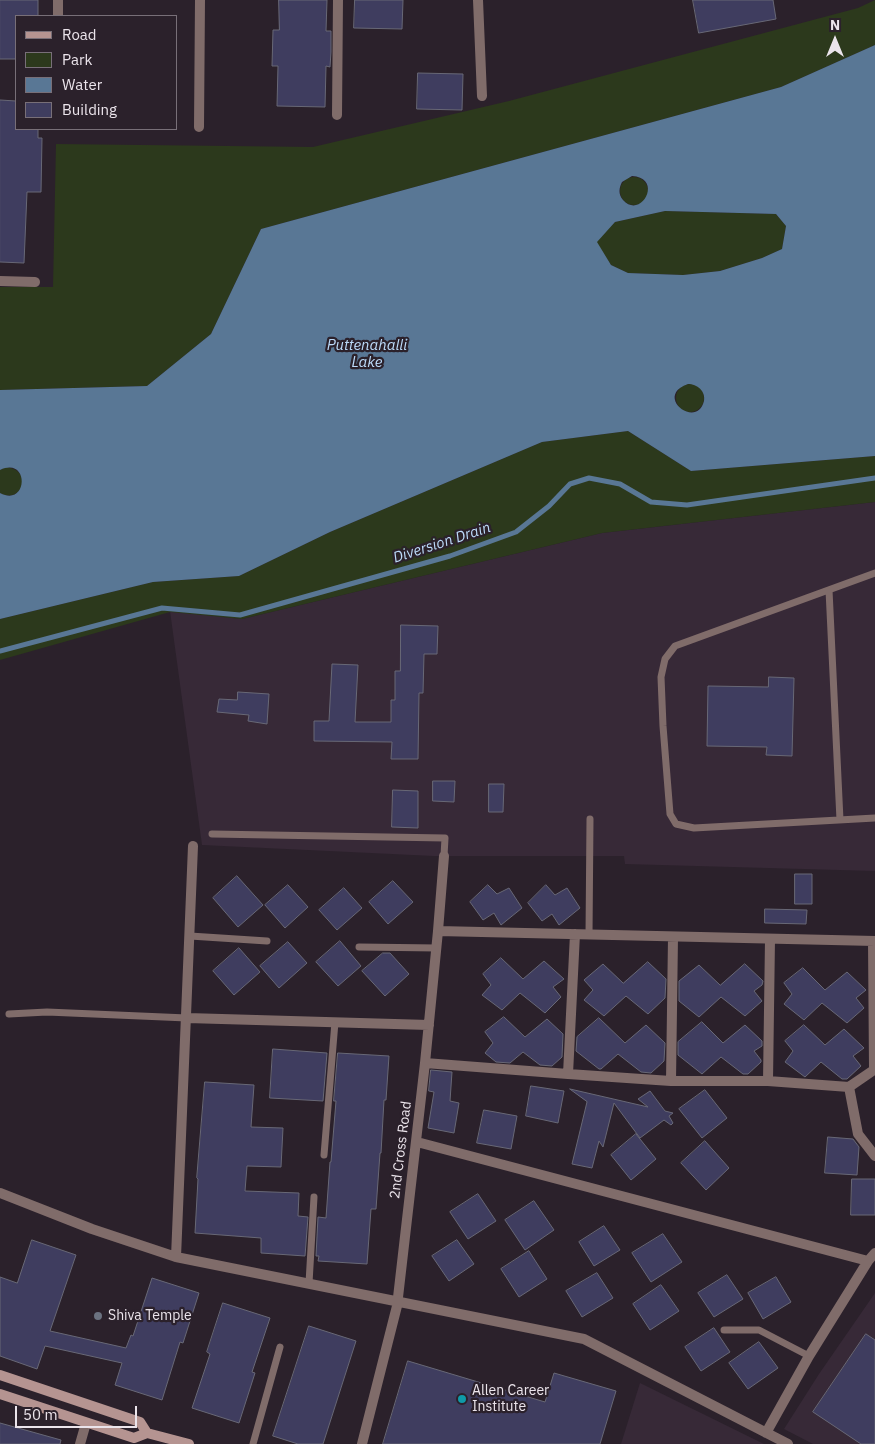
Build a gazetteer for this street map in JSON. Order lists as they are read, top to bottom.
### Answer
{
  "streets": {
    "street": ["2nd Cross Road"]
  },
  "water": ["Puttenahalli Lake", "Diversion Drain"],
  "places": ["Shiva Temple", "Allen Career Institute"],
  "legend": [
    "Road",
    "Park",
    "Water",
    "Building"
  ],
  "scale_bar": "50 m",
  "north": "top"
}
